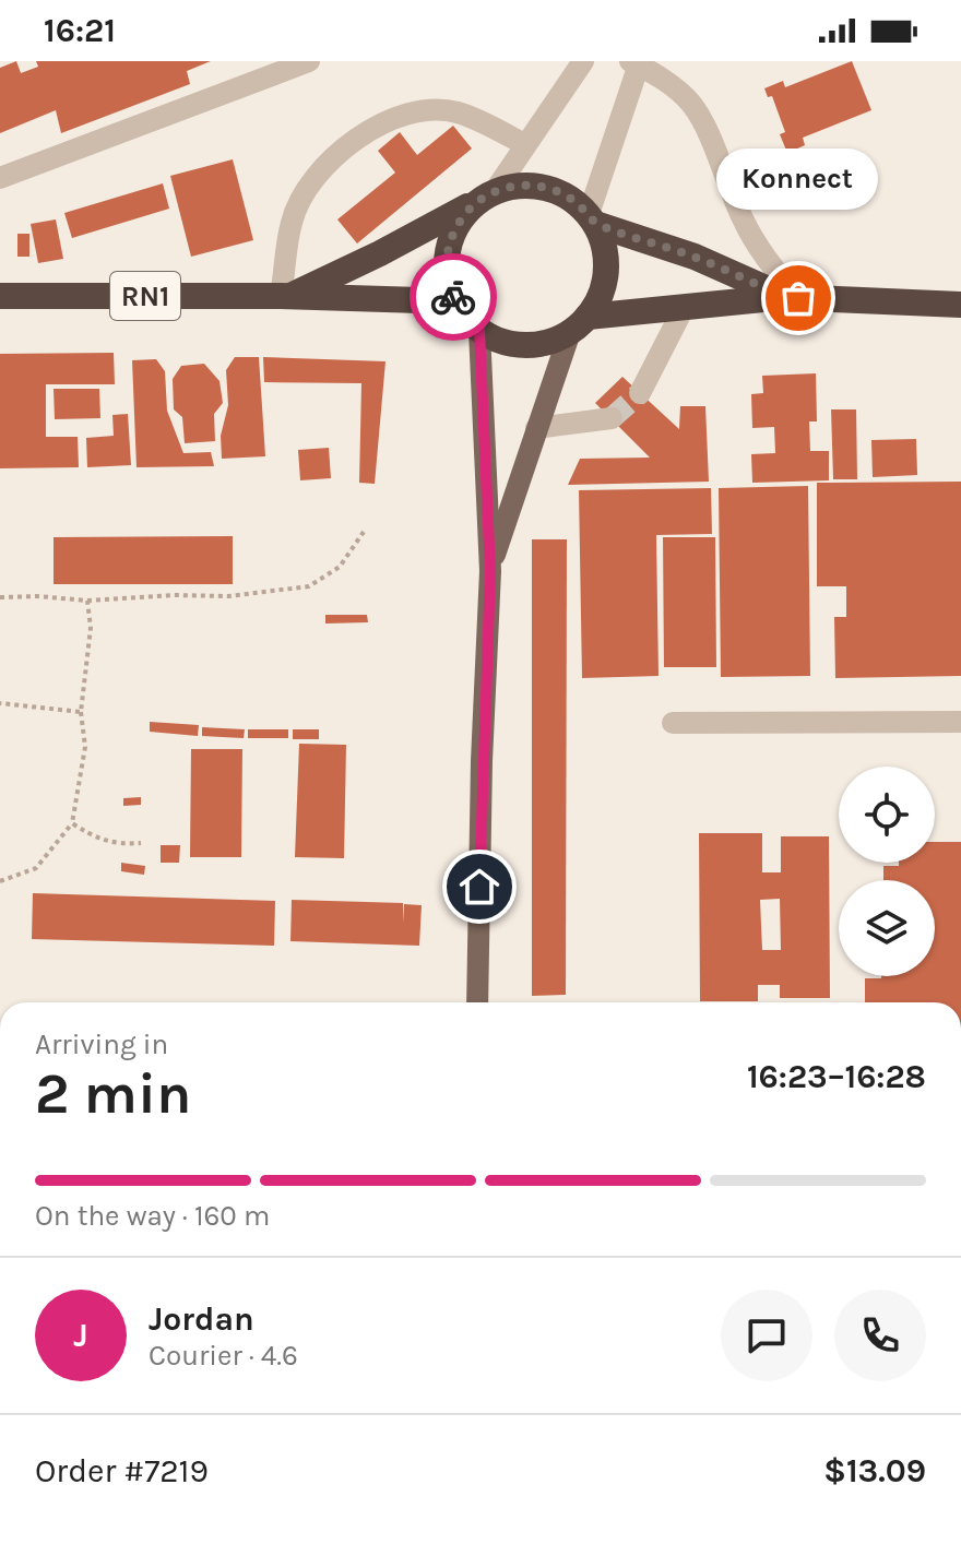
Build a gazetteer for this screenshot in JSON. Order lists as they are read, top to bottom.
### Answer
{
  "streets": {
    "highway": ["RN1"]
  },
  "places": ["Konnect"],
  "page": {
    "status": "16:21",
    "bubble": "Konnect",
    "heading": ["2 min", "Arriving in", "16:23–16:28"],
    "panel": [
      "Jordan",
      "Courier · 4.6",
      "Order #7219",
      "$13.09"
    ],
    "bar": "On the way · 160 m",
    "round": "J"
  }
}
